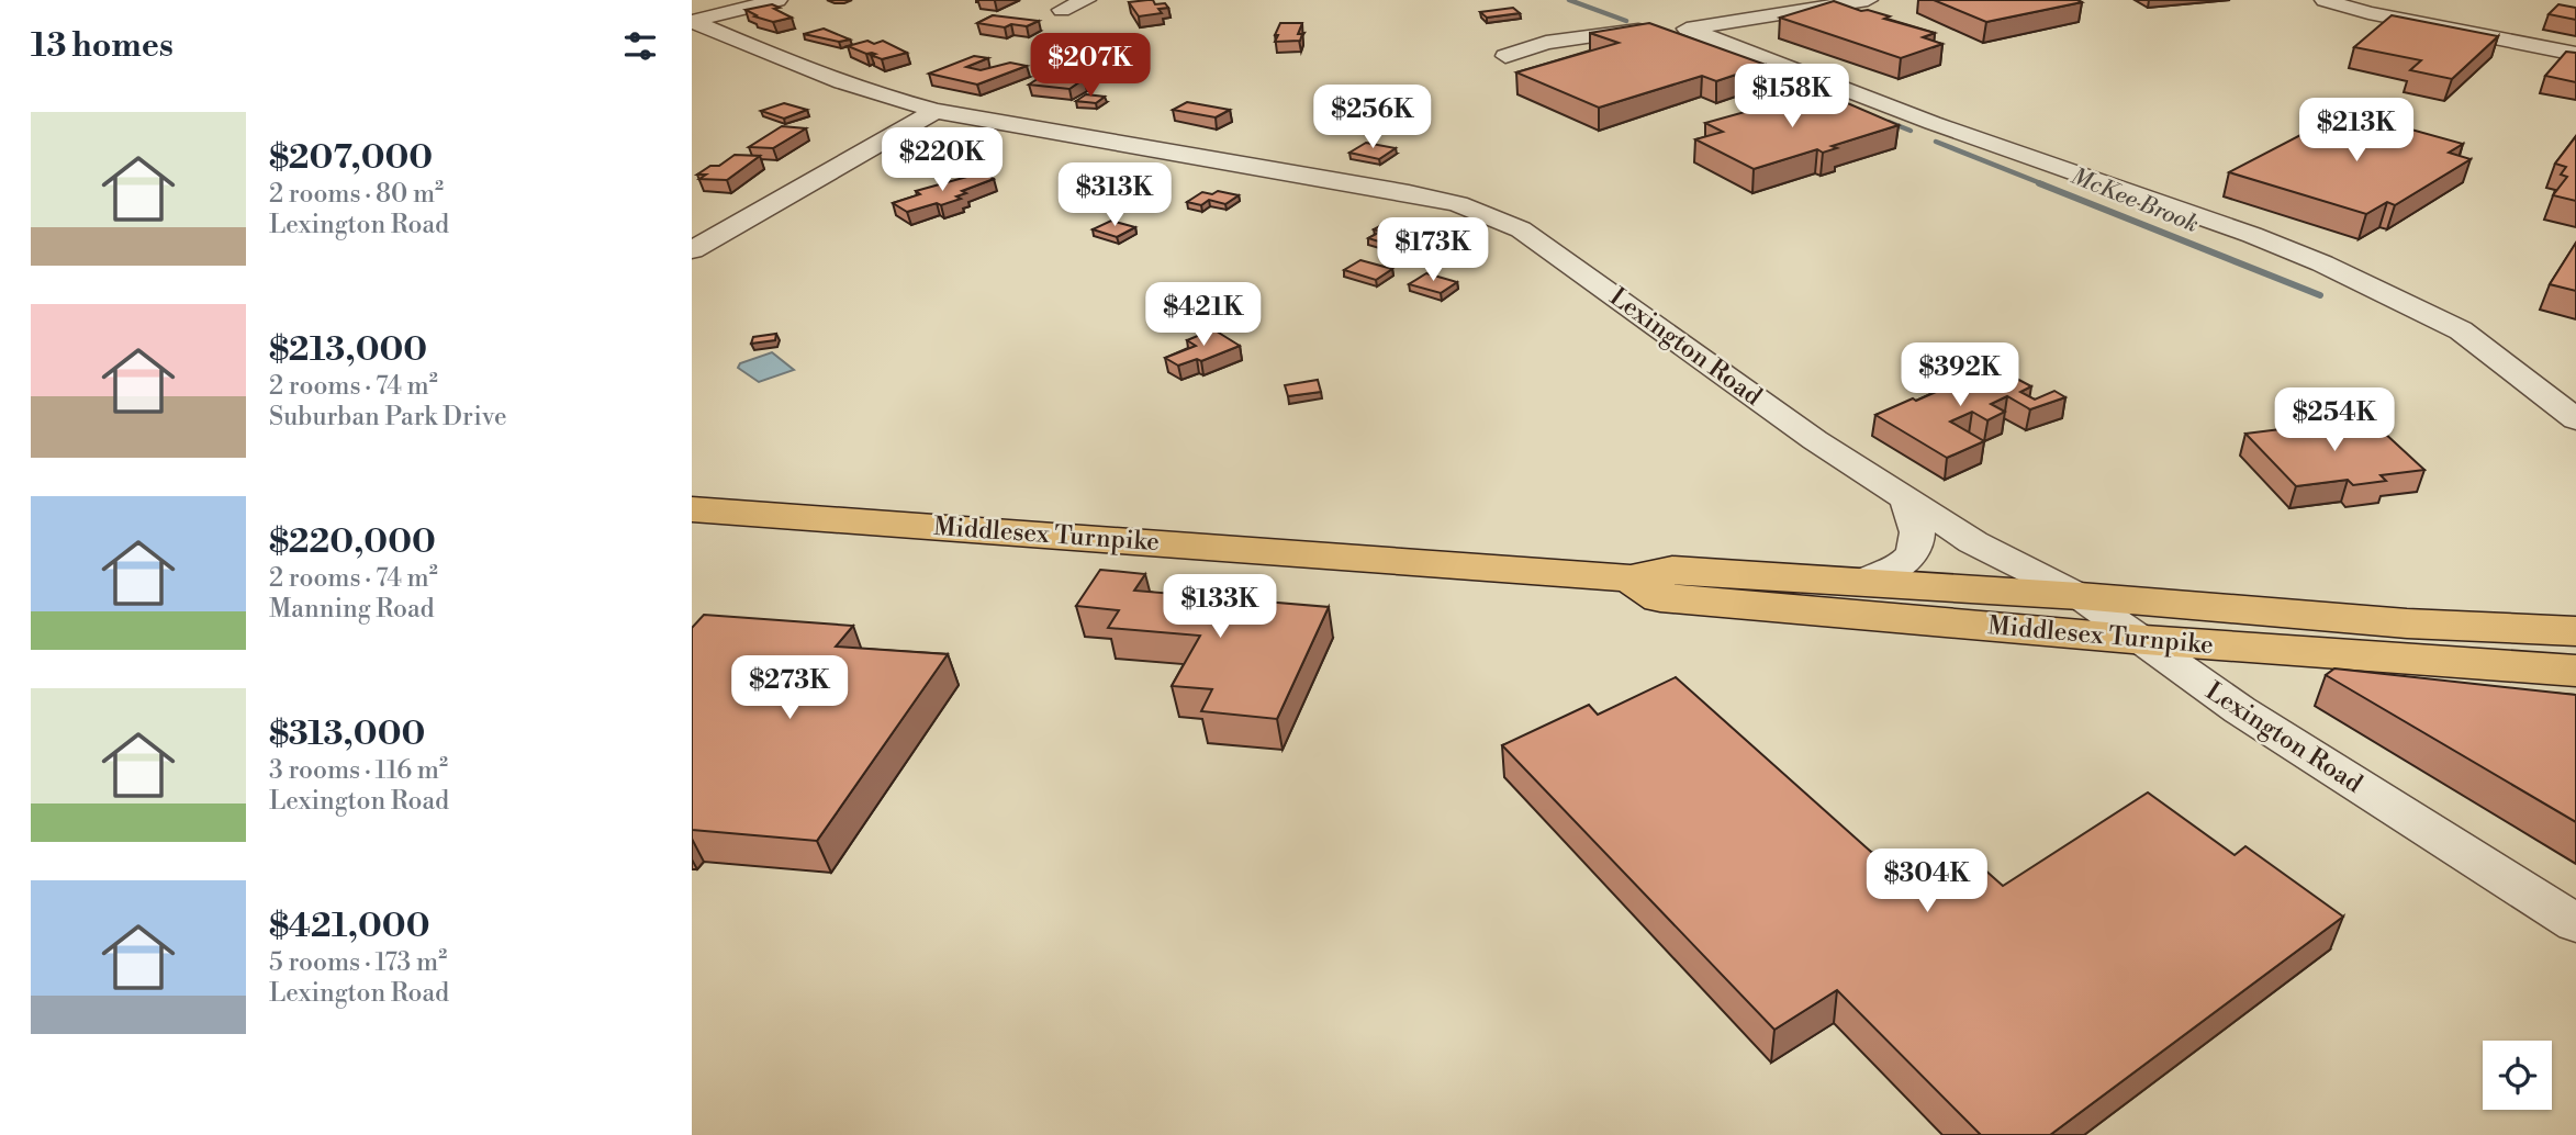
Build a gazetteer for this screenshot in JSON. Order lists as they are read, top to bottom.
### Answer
{
  "streets": {
    "main road": ["Middlesex Turnpike"],
    "street": ["Lexington Road"]
  },
  "crossings": [
    ["Lexington Road", "Middlesex Turnpike"]
  ],
  "water": ["McKee Brook"],
  "page": {
    "heading": "13 homes",
    "price": [
      "$207K",
      "$158K",
      "$256K",
      "$213K",
      "$220K",
      "$313K",
      "$173K",
      "$421K",
      "$392K",
      "$254K",
      "$133K",
      "$273K",
      "$304K"
    ],
    "list": [
      {
        "name": "$207,000",
        "note": "2 rooms · 80 m² · Lexington Road"
      },
      {
        "name": "$213,000",
        "note": "2 rooms · 74 m² · Suburban Park Drive"
      },
      {
        "name": "$220,000",
        "note": "2 rooms · 74 m² · Manning Road"
      },
      {
        "name": "$313,000",
        "note": "3 rooms · 116 m² · Lexington Road"
      },
      {
        "name": "$421,000",
        "note": "5 rooms · 173 m² · Lexington Road"
      }
    ]
  }
}
